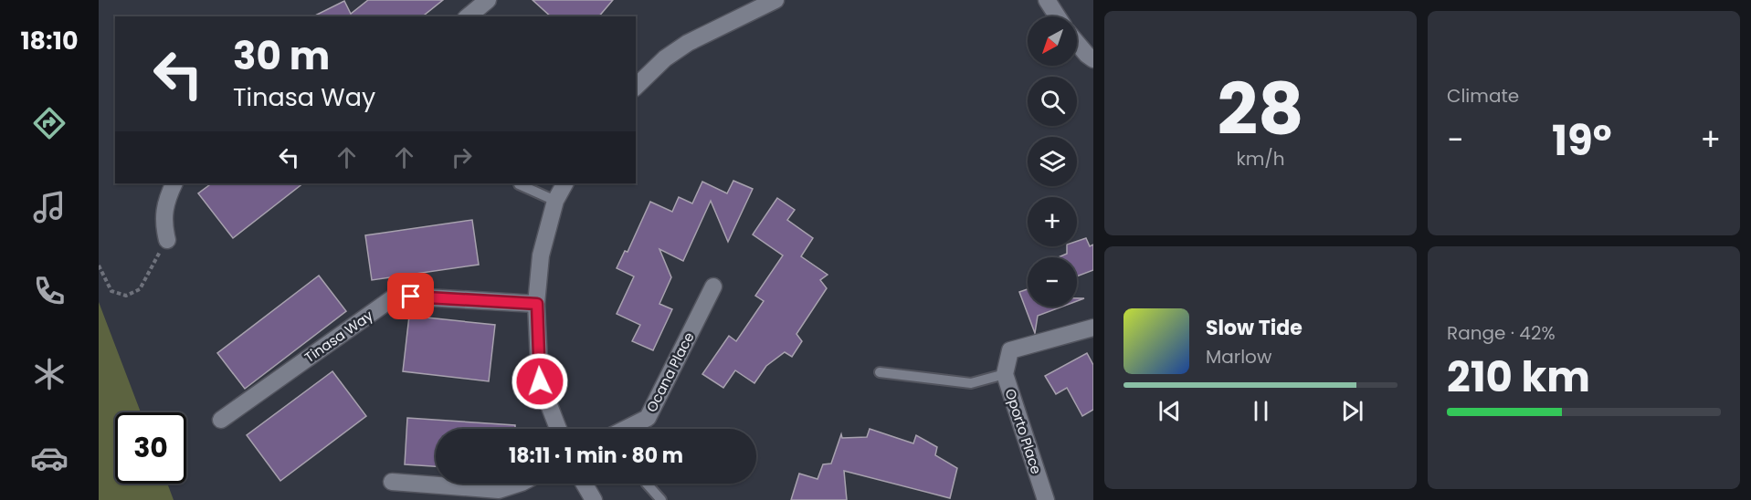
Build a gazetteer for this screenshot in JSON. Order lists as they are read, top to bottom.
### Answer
{
  "streets": {
    "street": ["Tinasa Way", "Ocana Place", "Oporto Place"]
  },
  "north": "bottom left",
  "page": {
    "tabs": "18:10",
    "tile": [
      ["28", "km/h"],
      "Climate",
      ["Range · 42%", "210 km"]
    ],
    "map_buttons": ["+", "−"],
    "turn": ["30 m", "Tinasa Way"],
    "heat": ["−", "19°", "+"],
    "song": ["Slow Tide", "Marlow"],
    "limit": "30",
    "trip": "18:11 · 1 min · 80 m"
  }
}
